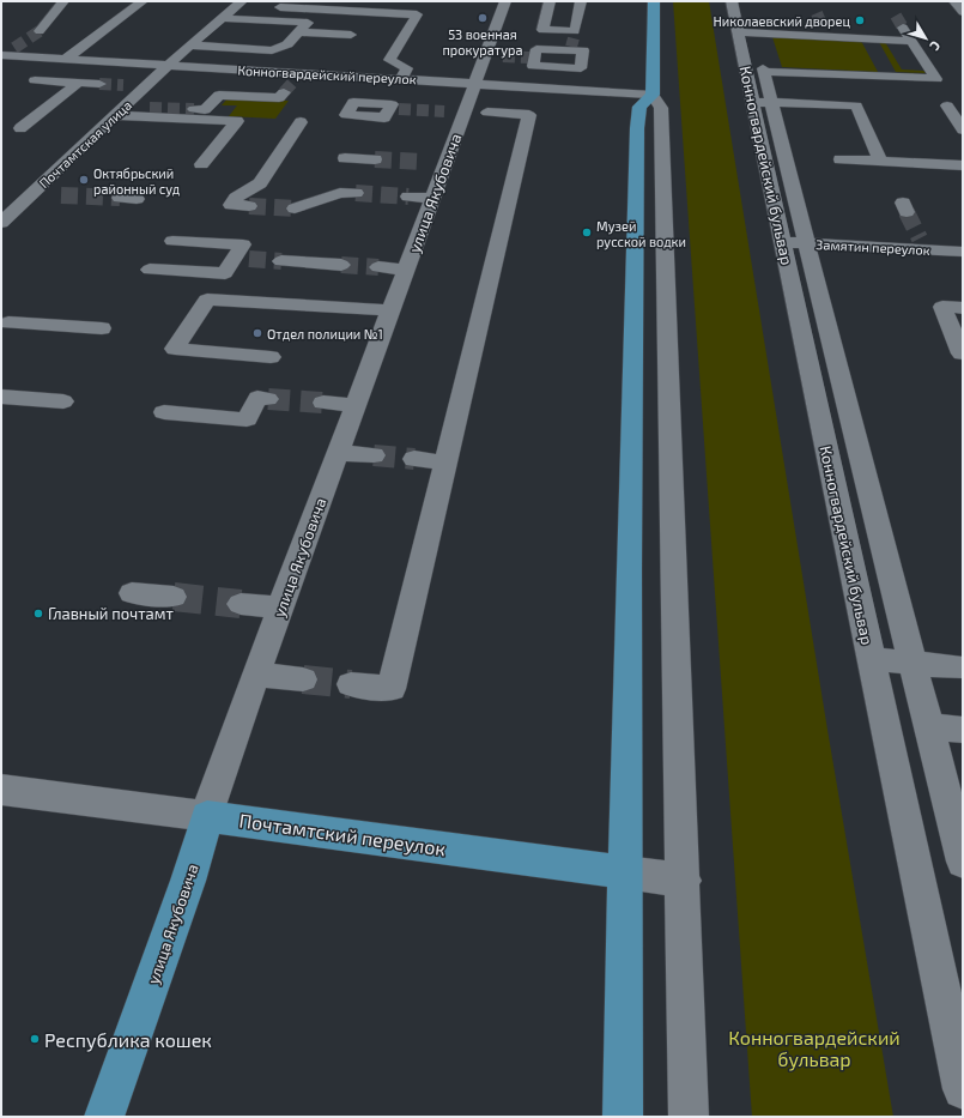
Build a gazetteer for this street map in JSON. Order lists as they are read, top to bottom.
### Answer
{
  "streets": {
    "main road": ["улица Якубовича", "Почтамтский переулок"],
    "street": [
      "Конногвардейский переулок",
      "Почтамтская улица",
      "Конногвардейский бульвар",
      "Замятин переулок"
    ]
  },
  "crossings": [
    ["Конногвардейский переулок", "Почтамтская улица"],
    ["Конногвардейский переулок", "улица Якубовича"],
    ["Конногвардейский бульвар", "Замятин переулок"],
    ["улица Якубовича", "Почтамтский переулок"]
  ],
  "parks": ["Конногвардейский бульвар"],
  "places": [
    "53 военная прокуратура",
    "Николаевский дворец",
    "Октябрьский районный суд",
    "Музей русской водки",
    "Отдел полиции №1",
    "Главный почтамт",
    "Республика кошек"
  ],
  "north": "bottom right"
}
